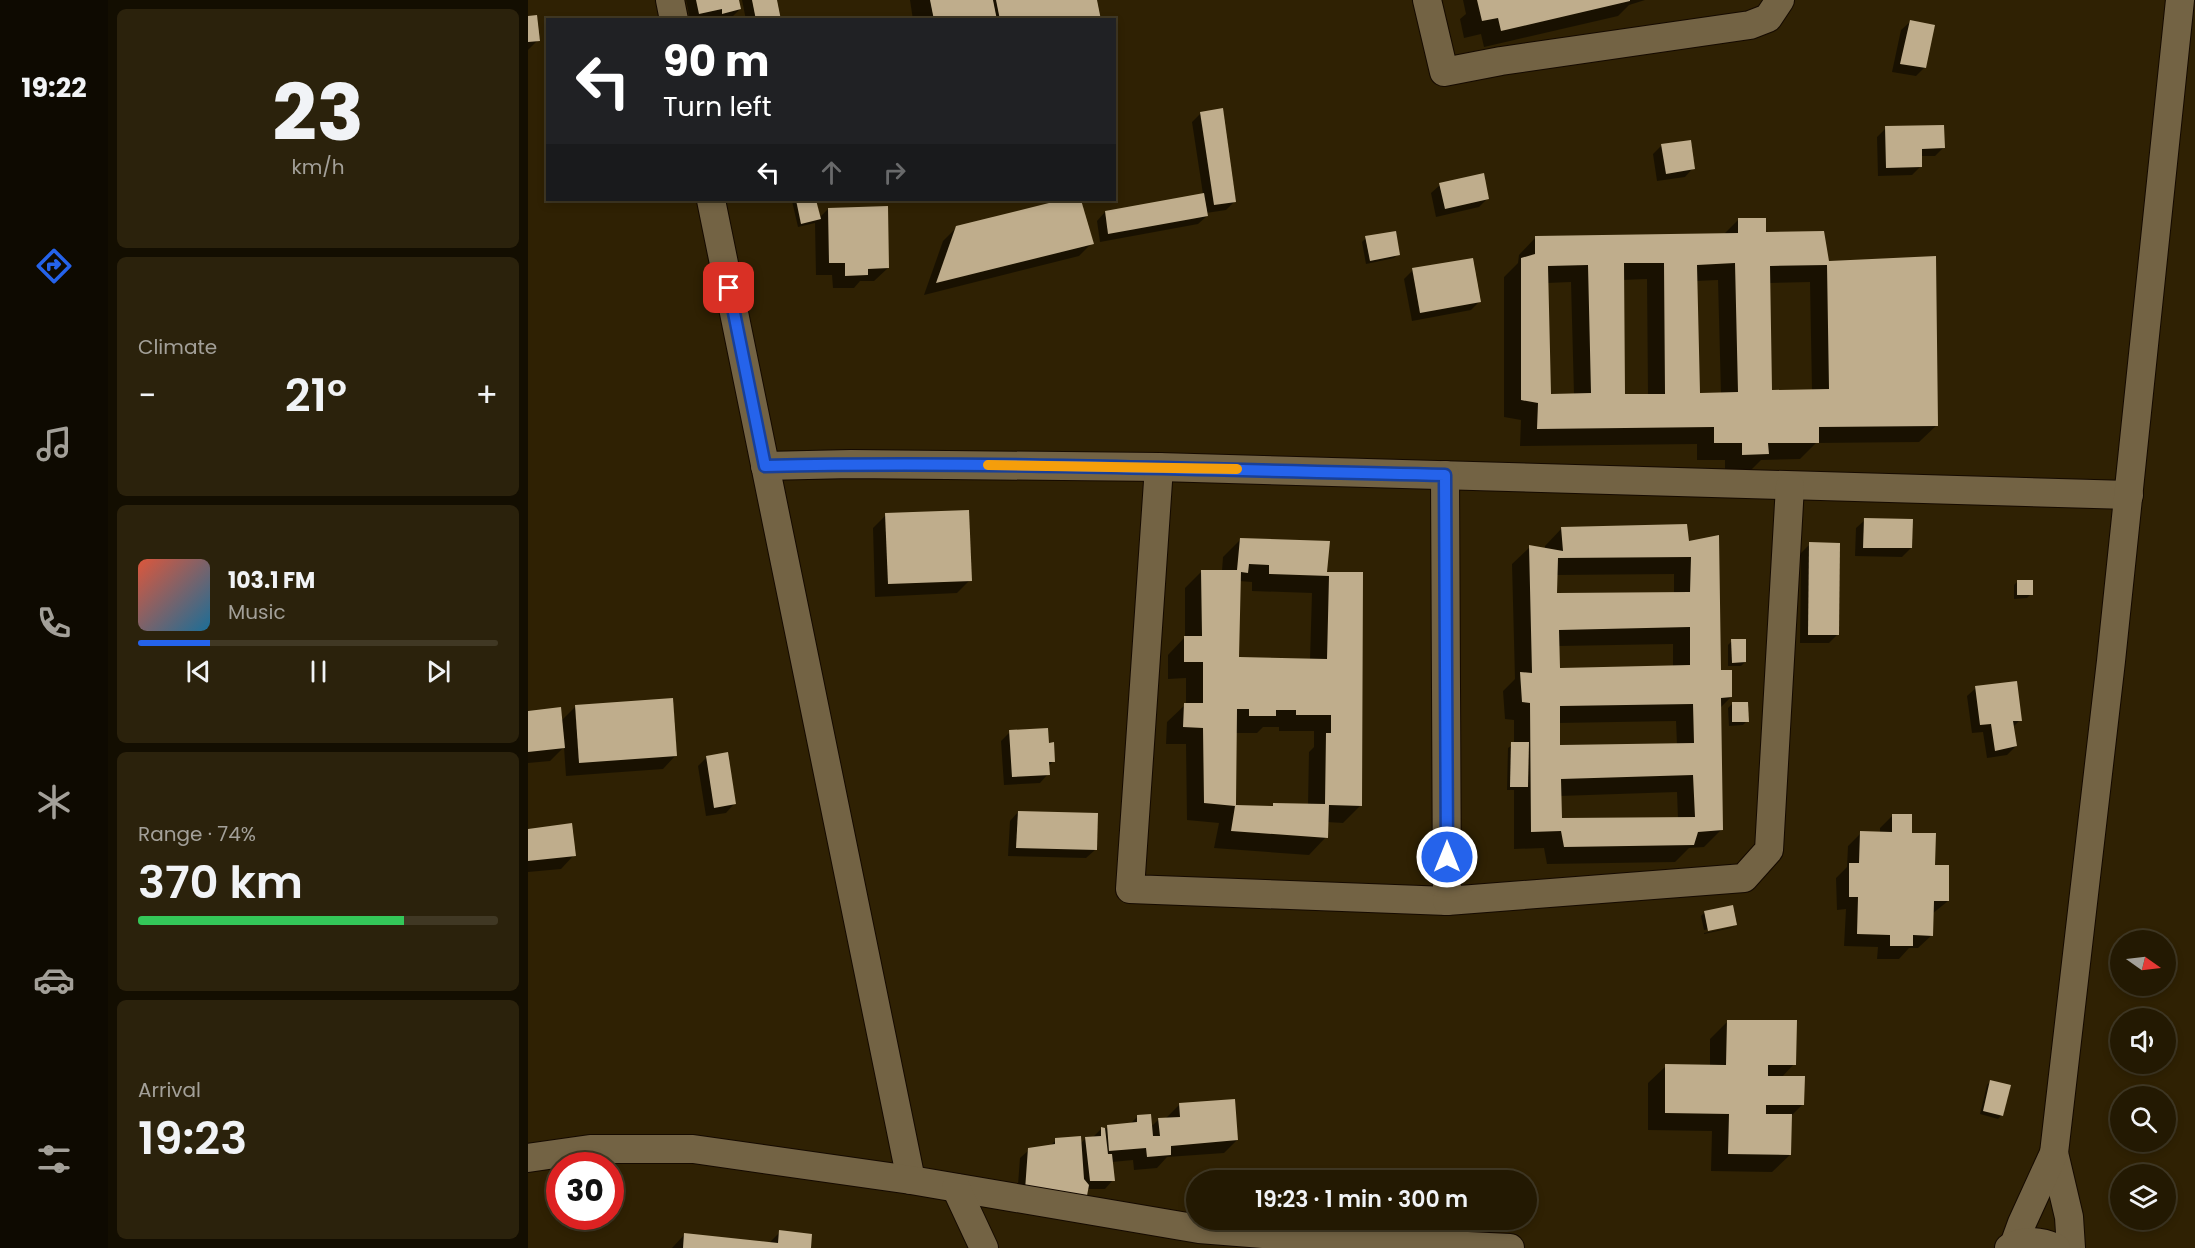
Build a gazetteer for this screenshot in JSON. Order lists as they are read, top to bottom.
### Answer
{
  "north": "right",
  "page": {
    "tabs": "19:22",
    "tile": [
      ["23", "km/h"],
      "Climate",
      ["Range · 74%", "370 km"],
      ["Arrival", "19:23"]
    ],
    "turn": ["90 m", "Turn left"],
    "heat": ["−", "21°", "+"],
    "song": ["103.1 FM", "Music"],
    "limit": "30",
    "trip": "19:23 · 1 min · 300 m"
  }
}
